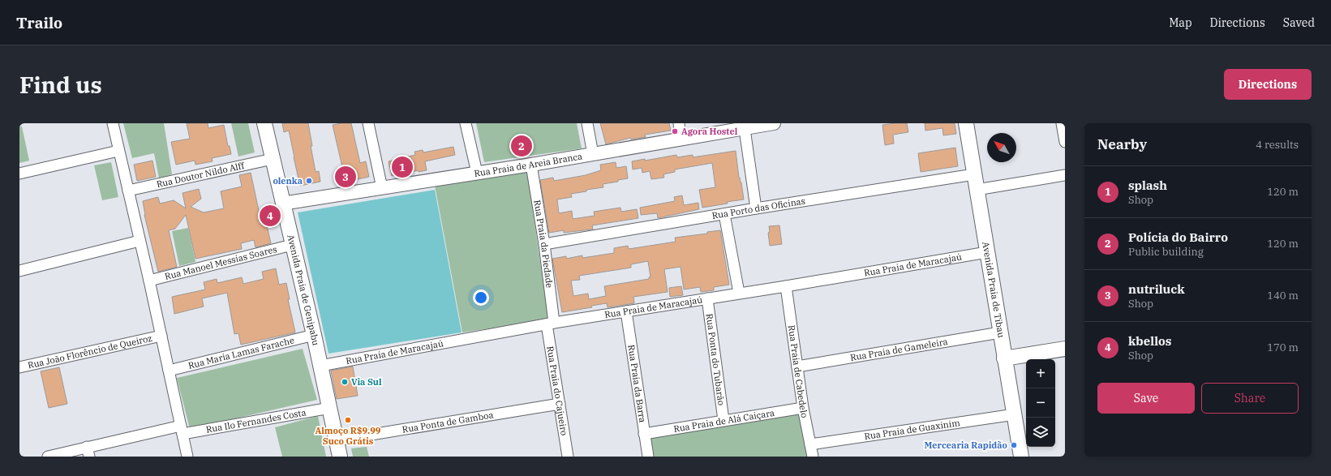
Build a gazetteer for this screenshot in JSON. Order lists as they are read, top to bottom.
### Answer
{
  "streets": {
    "main road": ["Avenida Praia de Genipabu", "Avenida Praia de Tibau"],
    "street": [
      "Rua Praia de Areia Branca",
      "Rua Doutor Nildo Alff",
      "Rua Porto das Oficinas",
      "Rua Praia da Piedade",
      "Rua Manoel Messias Soares",
      "Rua Praia de Maracajaú",
      "Rua Praia de Gameleira",
      "Rua João Florêncio de Queiroz",
      "Rua Maria Lamas Farache",
      "Rua Ponta do Tubarão",
      "Rua Praia de Cabedelo",
      "Rua Praia da Barra",
      "Rua Praia do Cajueiro",
      "Rua Ilo Fernandes Costa",
      "Rua Praia de Alá Caiçara",
      "Rua Ponta de Gamboa",
      "Rua Praia de Guaxinim"
    ]
  },
  "crossings": [
    ["Rua Praia de Areia Branca", "Rua Praia da Piedade"],
    ["Rua Praia de Areia Branca", "Avenida Praia de Genipabu"],
    ["Rua Doutor Nildo Alff", "Avenida Praia de Genipabu"],
    ["Rua Porto das Oficinas", "Rua Praia da Piedade"],
    ["Rua Porto das Oficinas", "Avenida Praia de Tibau"],
    ["Rua Praia da Piedade", "Rua Praia de Maracajaú"],
    ["Rua Praia da Piedade", "Rua Praia do Cajueiro"],
    ["Rua Manoel Messias Soares", "Avenida Praia de Genipabu"],
    ["Rua Praia de Maracajaú", "Avenida Praia de Genipabu"],
    ["Rua Praia de Maracajaú", "Avenida Praia de Tibau"],
    ["Rua Praia de Maracajaú", "Rua Ponta do Tubarão"],
    ["Rua Praia de Maracajaú", "Rua Praia de Cabedelo"],
    ["Rua Praia de Maracajaú", "Rua Praia da Barra"],
    ["Rua Praia de Maracajaú", "Rua Praia do Cajueiro"],
    ["Avenida Praia de Genipabu", "Rua Maria Lamas Farache"],
    ["Avenida Praia de Genipabu", "Rua Ilo Fernandes Costa"],
    ["Avenida Praia de Genipabu", "Rua Ponta de Gamboa"],
    ["Avenida Praia de Tibau", "Rua Praia de Gameleira"],
    ["Avenida Praia de Tibau", "Rua Praia de Guaxinim"],
    ["Rua Praia de Gameleira", "Rua Praia de Cabedelo"],
    ["Rua Ponta do Tubarão", "Rua Praia de Alá Caiçara"],
    ["Rua Praia de Cabedelo", "Rua Praia de Alá Caiçara"],
    ["Rua Praia de Cabedelo", "Rua Praia de Guaxinim"],
    ["Rua Praia da Barra", "Rua Praia de Alá Caiçara"],
    ["Rua Praia do Cajueiro", "Rua Ponta de Gamboa"]
  ],
  "places": [
    "Agora Hostel",
    "olenka",
    "Via Sul",
    "Almoço R$9.99 Suco Grátis",
    "Mercearia Rapidão"
  ],
  "north": "top left",
  "page": {
    "header": "Trailo",
    "nav": ["Map", "Directions", "Saved"],
    "buttons": [
      "Directions",
      ["Save", "Share"]
    ],
    "title": "Find us",
    "heading": ["Nearby", "4 results"],
    "pins": [
      "2",
      "1",
      "3",
      "4"
    ],
    "list": [
      {
        "mark": "1",
        "name": "splash",
        "note": "Shop",
        "value": "120 m"
      },
      {
        "mark": "2",
        "name": "Polícia do Bairro",
        "note": "Public building",
        "value": "120 m"
      },
      {
        "mark": "3",
        "name": "nutriluck",
        "note": "Shop",
        "value": "140 m"
      },
      {
        "mark": "4",
        "name": "kbellos",
        "note": "Shop",
        "value": "170 m"
      }
    ],
    "map_buttons": ["+", "−"]
  }
}
